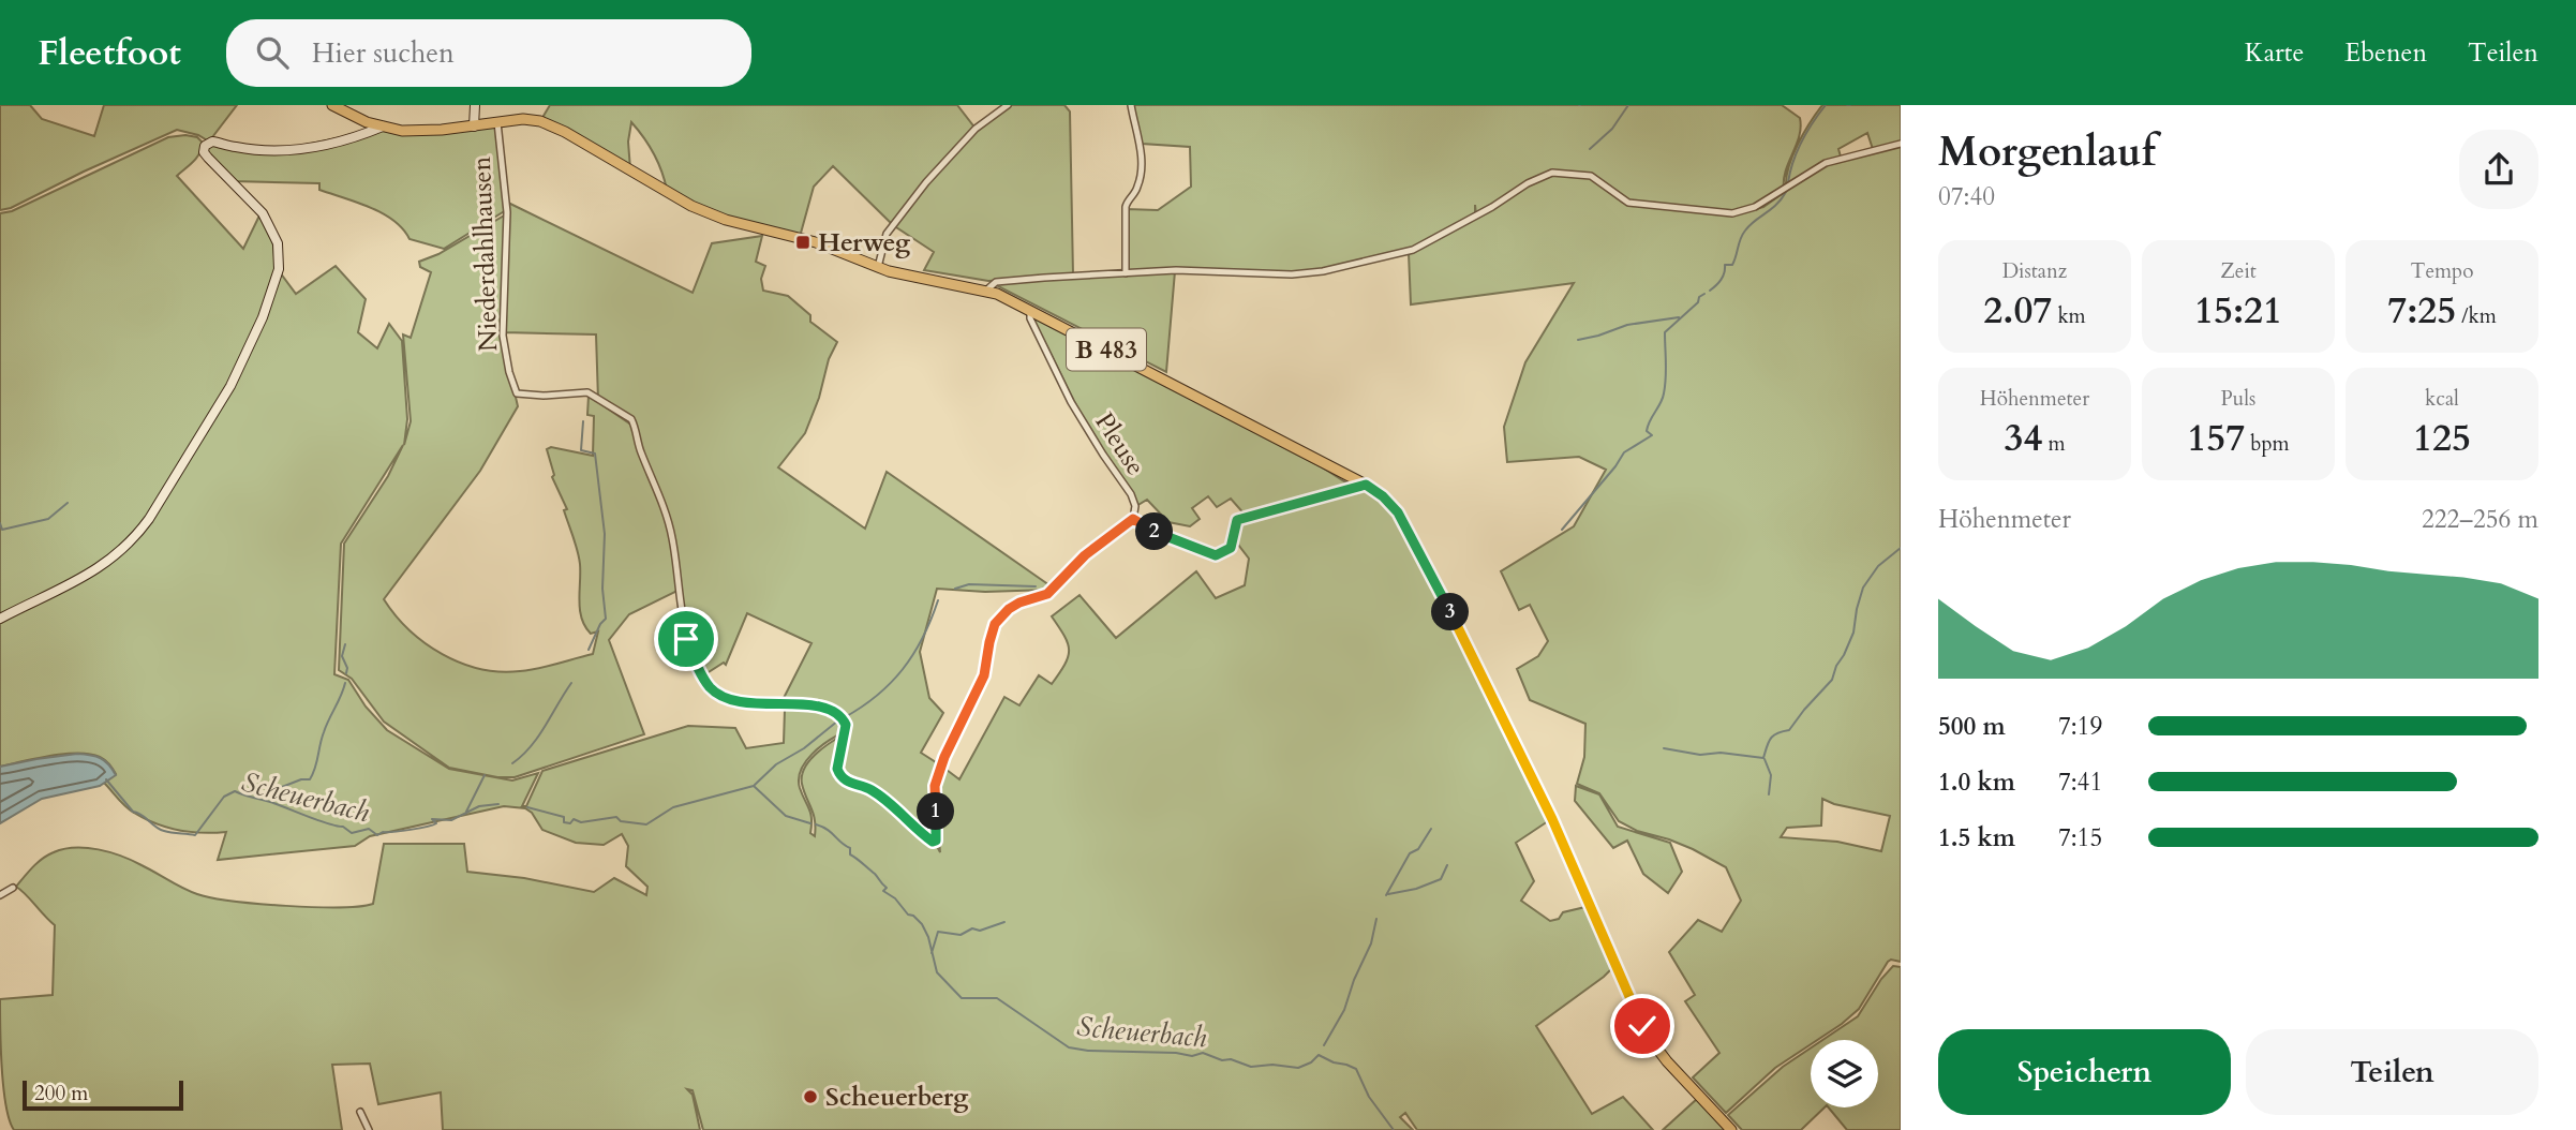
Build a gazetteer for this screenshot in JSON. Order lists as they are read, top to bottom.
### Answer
{
  "streets": {
    "main road": ["B 483"],
    "street": ["Niederdahlhausen", "Pleuse"]
  },
  "crossings": [
    ["Niederdahlhausen", "B 483"],
    ["Niederdahlhausen", "Pleuse"],
    ["B 483", "Pleuse"]
  ],
  "water": ["Scheuerbach"],
  "places": {
    "transit": ["Herweg"],
    "other": ["Scheuerberg"]
  },
  "scale_bar": "200 m",
  "page": {
    "header": "Fleetfoot",
    "search": "Hier suchen",
    "nav": ["Karte", "Ebenen", "Teilen"],
    "heading": ["Morgenlauf", "07:40"],
    "stats": [
      ["Distanz", "2.07 km"],
      ["Zeit", "15:21"],
      ["Tempo", "7:25 /km"],
      ["Höhenmeter", "34 m"],
      ["Puls", "157 bpm"],
      ["kcal", "125"]
    ],
    "chart": ["Höhenmeter", "222–256 m"],
    "pins": ["2", "3", "1"],
    "list": [
      {
        "name": "500 m",
        "note": "7:19"
      },
      {
        "name": "1.0 km",
        "note": "7:41"
      },
      {
        "name": "1.5 km",
        "note": "7:15"
      }
    ],
    "buttons": ["Speichern", "Teilen"],
    "scale": "200 m"
  }
}
